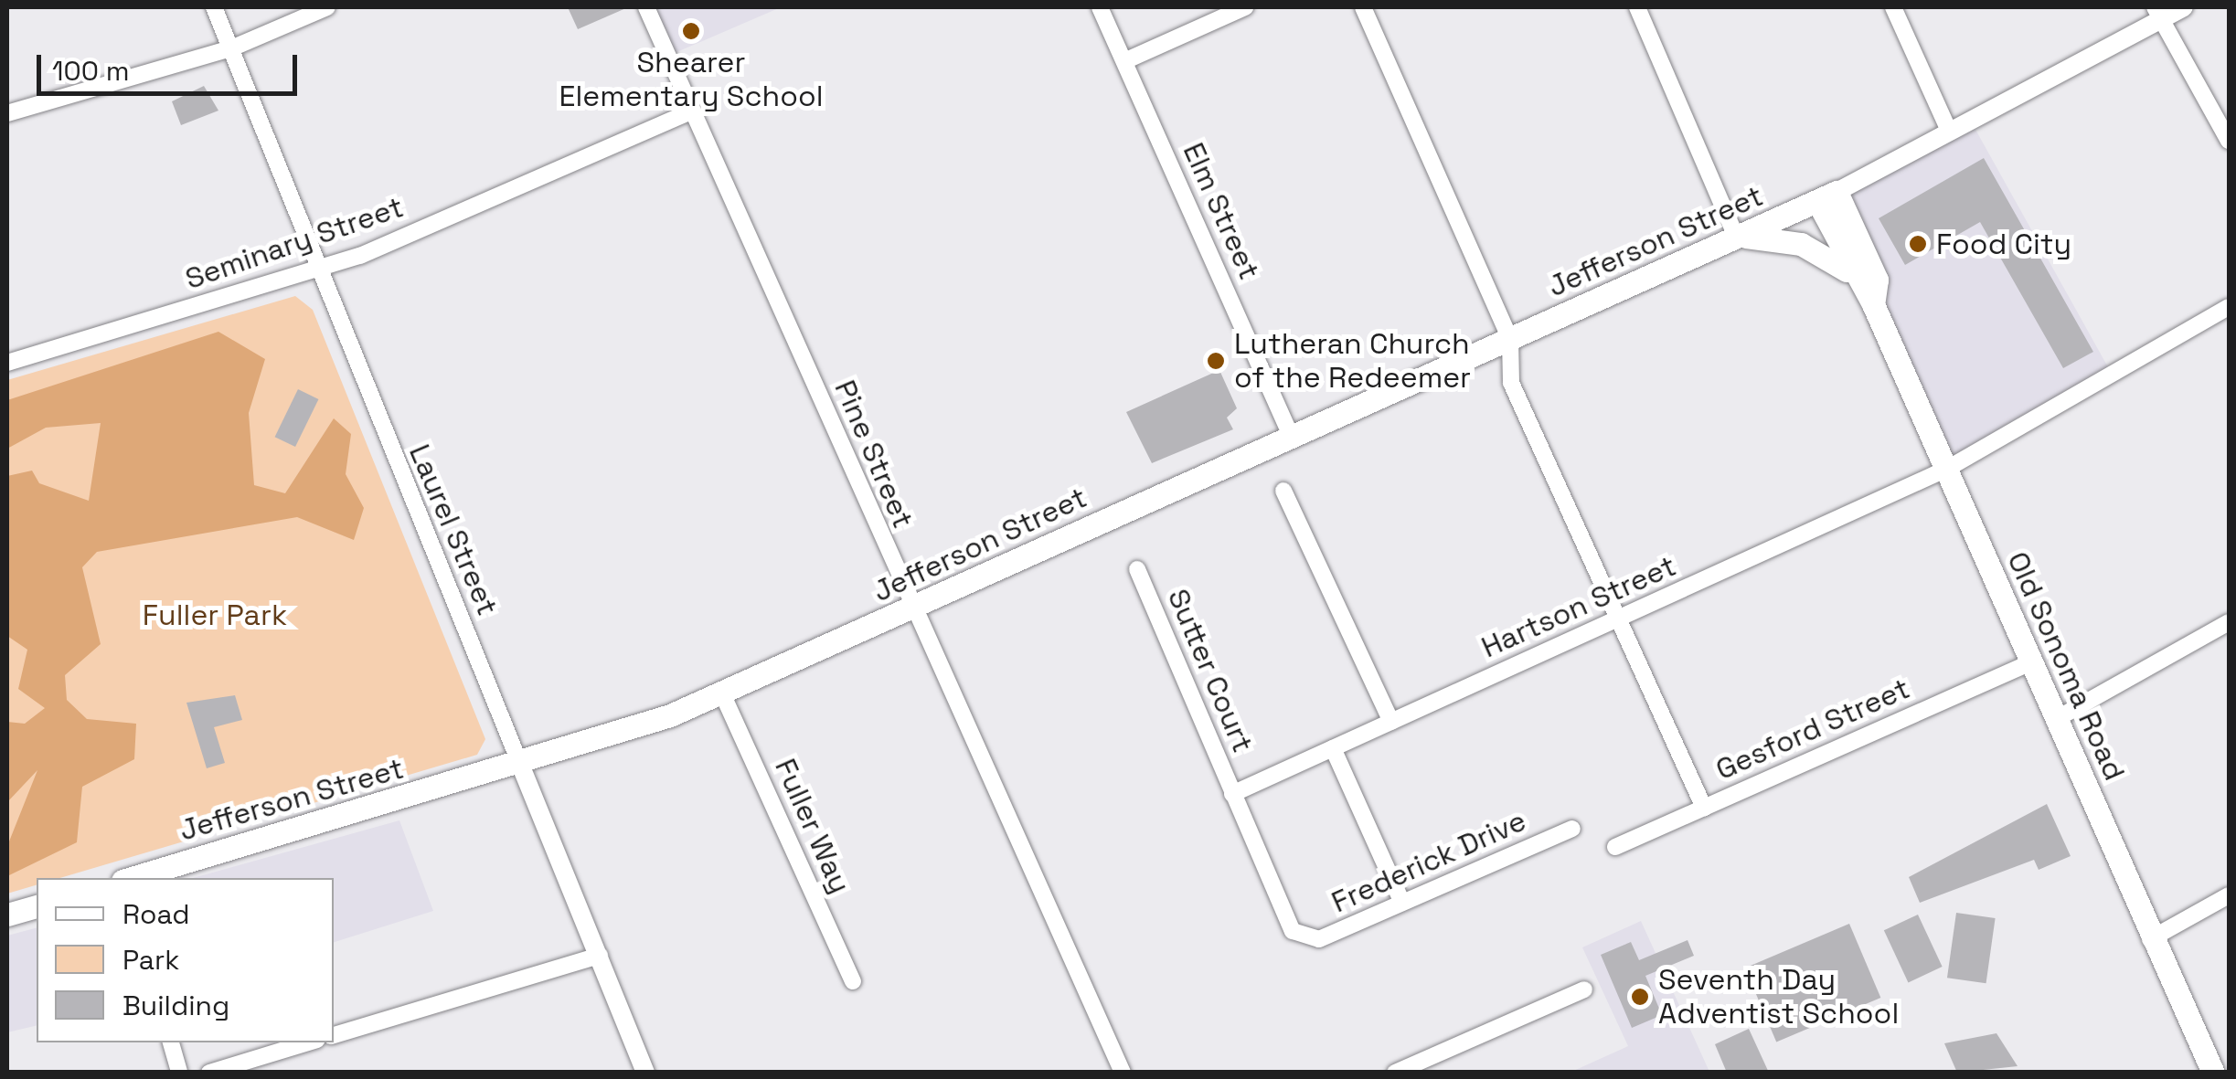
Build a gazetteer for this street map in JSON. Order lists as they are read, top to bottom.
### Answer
{
  "streets": {
    "main road": ["Jefferson Street", "Old Sonoma Road"],
    "street": [
      "Elm Street",
      "Seminary Street",
      "Pine Street",
      "Laurel Street",
      "Hartson Street",
      "Sutter Court",
      "Gesford Street",
      "Fuller Way",
      "Frederick Drive"
    ]
  },
  "crossings": [
    ["Elm Street", "Jefferson Street"],
    ["Jefferson Street", "Pine Street"],
    ["Jefferson Street", "Laurel Street"],
    ["Jefferson Street", "Old Sonoma Road"],
    ["Jefferson Street", "Fuller Way"],
    ["Seminary Street", "Pine Street"],
    ["Seminary Street", "Laurel Street"],
    ["Hartson Street", "Old Sonoma Road"],
    ["Hartson Street", "Sutter Court"],
    ["Hartson Street", "Frederick Drive"],
    ["Old Sonoma Road", "Gesford Street"],
    ["Sutter Court", "Frederick Drive"]
  ],
  "parks": ["Fuller Park"],
  "places": [
    "Shearer Elementary School",
    "Food City",
    "Lutheran Church of the Redeemer",
    "Seventh Day Adventist School"
  ],
  "legend": ["Road", "Park", "Building"],
  "scale_bar": "100 m"
}
